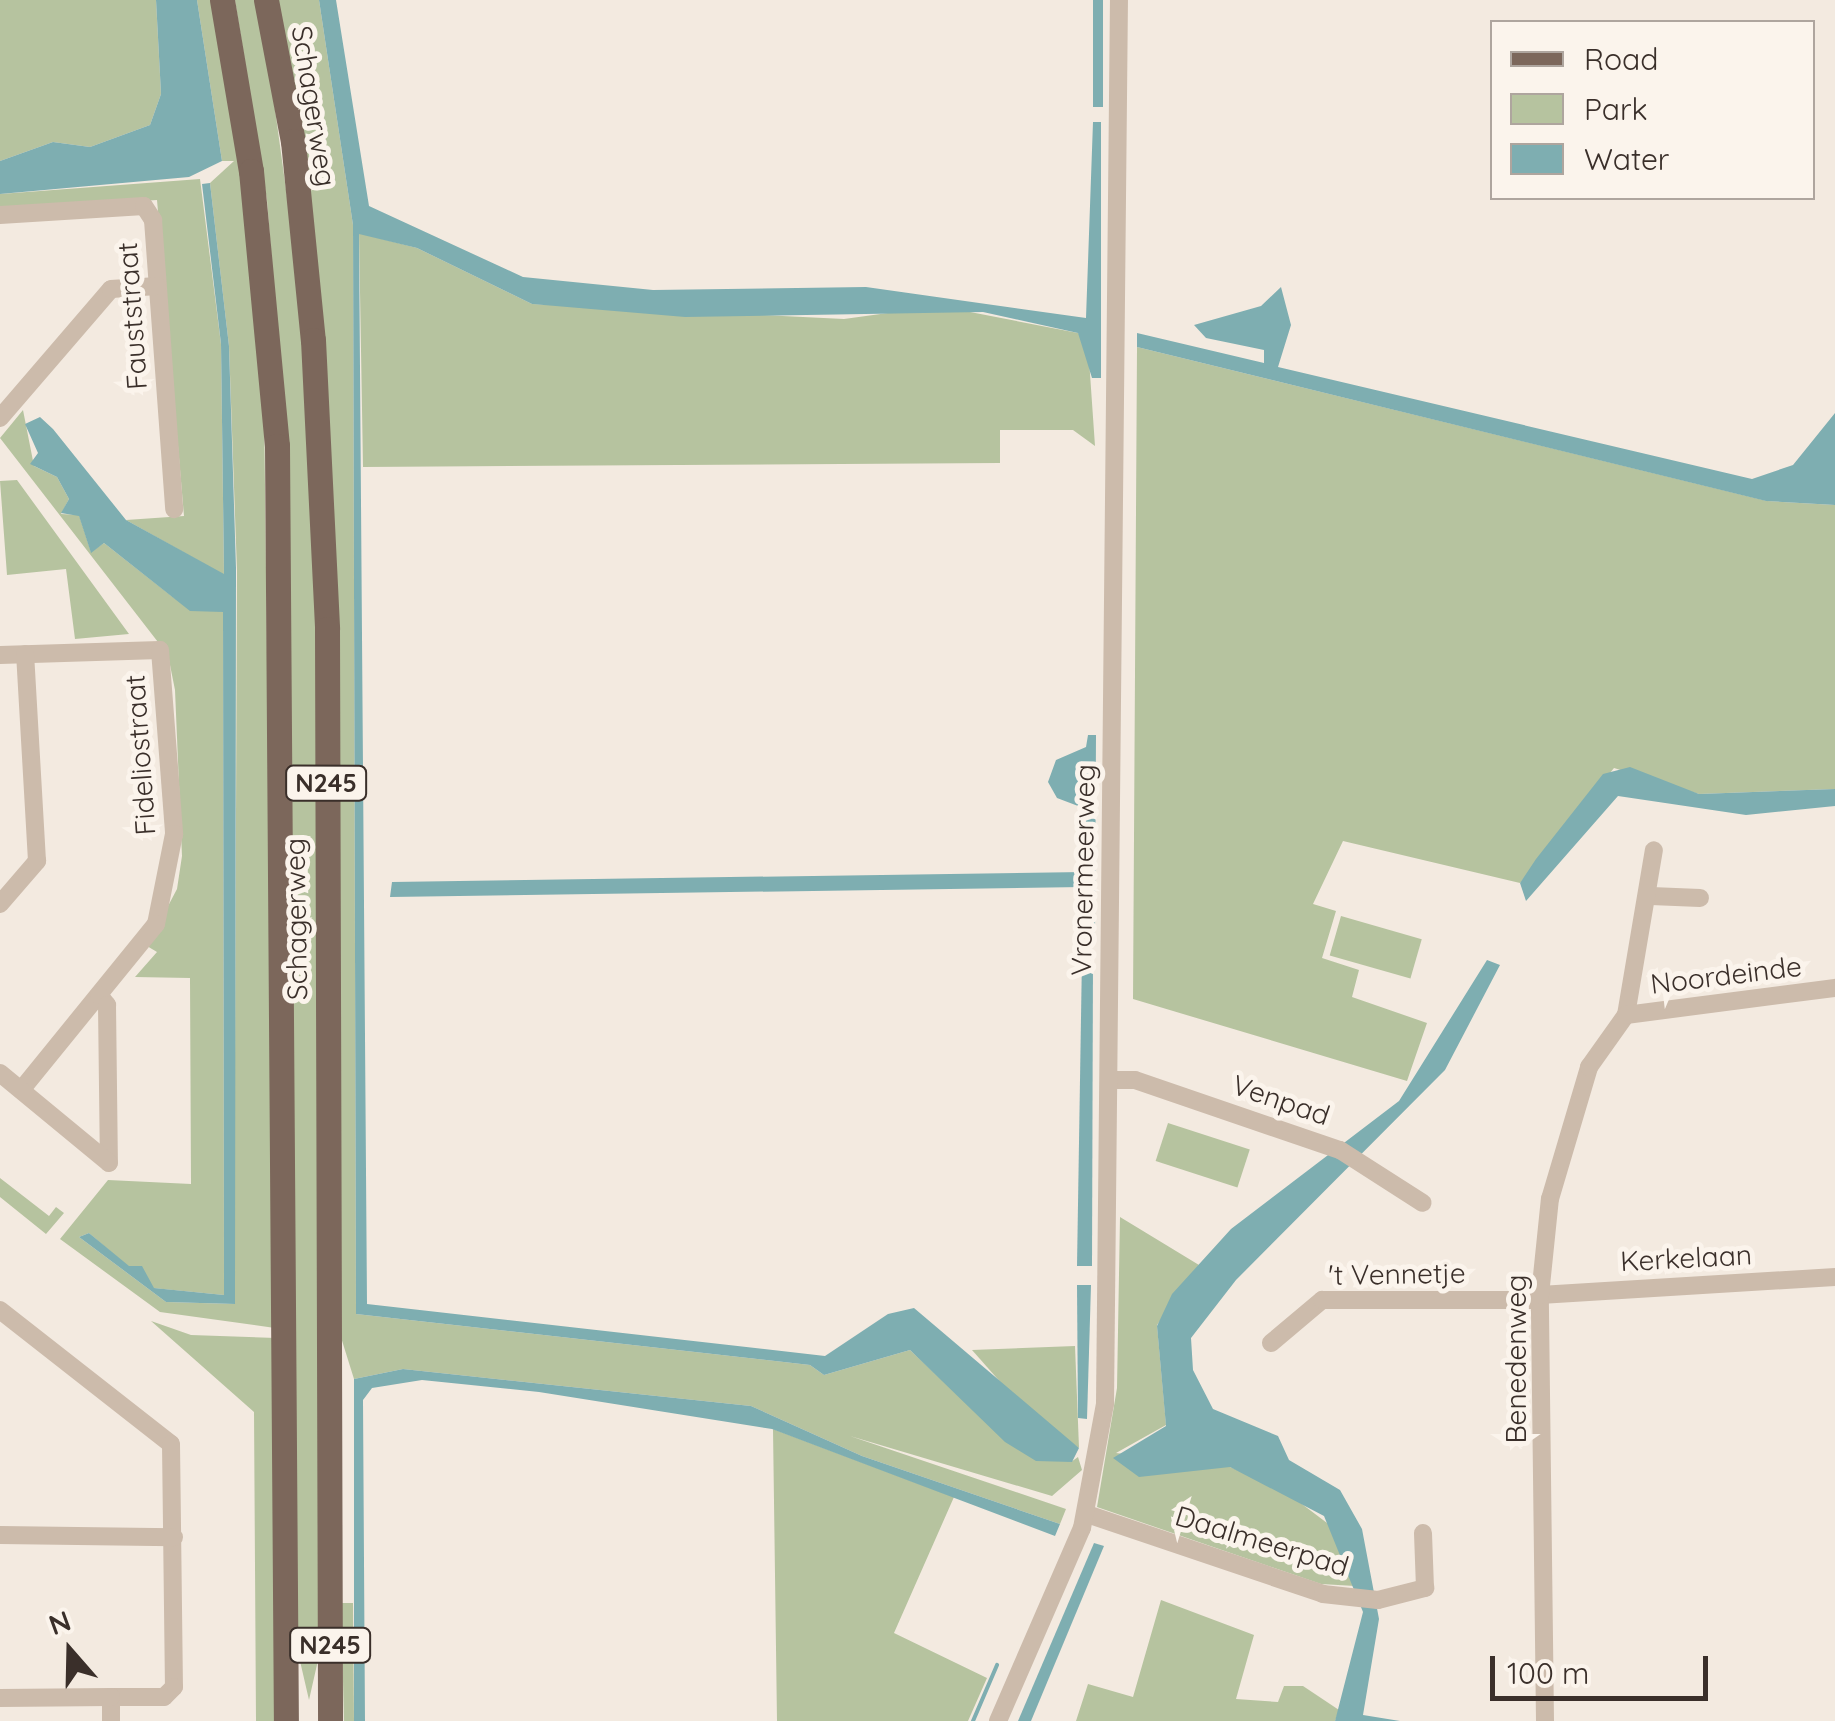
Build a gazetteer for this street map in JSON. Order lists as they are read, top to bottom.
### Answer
{
  "streets": {
    "main road": ["Schagerweg", "N245"],
    "street": [
      "Fauststraat",
      "Fideliostraat",
      "Vronermeerweg",
      "Noordeinde",
      "Venpad",
      "Kerkelaan",
      "'t Vennetje",
      "Benedenweg",
      "Daalmeerpad"
    ]
  },
  "crossings": [
    ["Vronermeerweg", "Venpad"],
    ["Vronermeerweg", "Daalmeerpad"],
    ["Noordeinde", "Benedenweg"],
    ["Kerkelaan", "'t Vennetje"],
    ["Kerkelaan", "Benedenweg"],
    ["'t Vennetje", "Benedenweg"]
  ],
  "legend": ["Road", "Park", "Water"],
  "scale_bar": "100 m",
  "north": "top"
}
